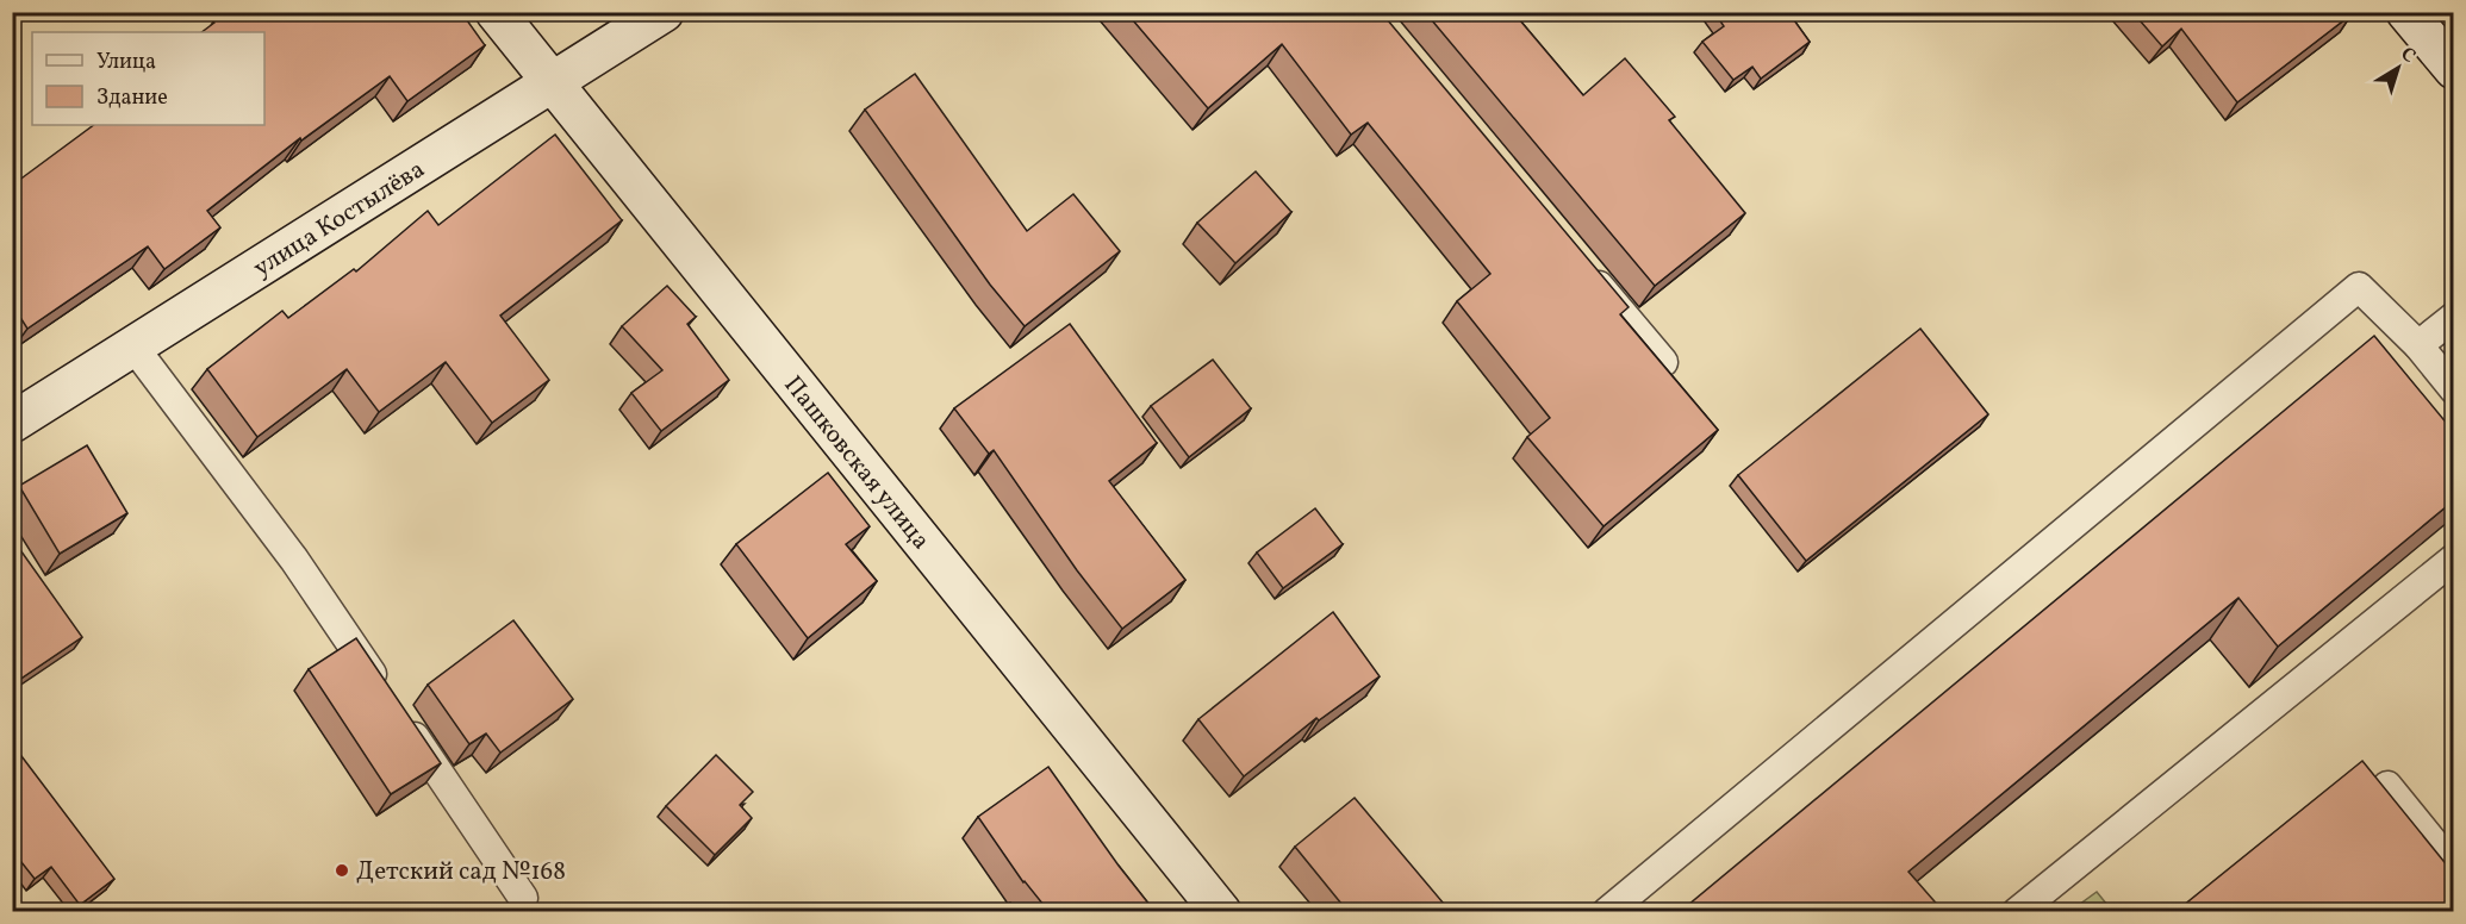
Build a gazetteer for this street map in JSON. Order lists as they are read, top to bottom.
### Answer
{
  "streets": {
    "street": ["улица Костылёва", "Пашковская улица"]
  },
  "crossings": [
    ["улица Костылёва", "Пашковская улица"]
  ],
  "places": ["Детский сад №168"],
  "legend": ["Улица", "Здание"],
  "north": "top right"
}
